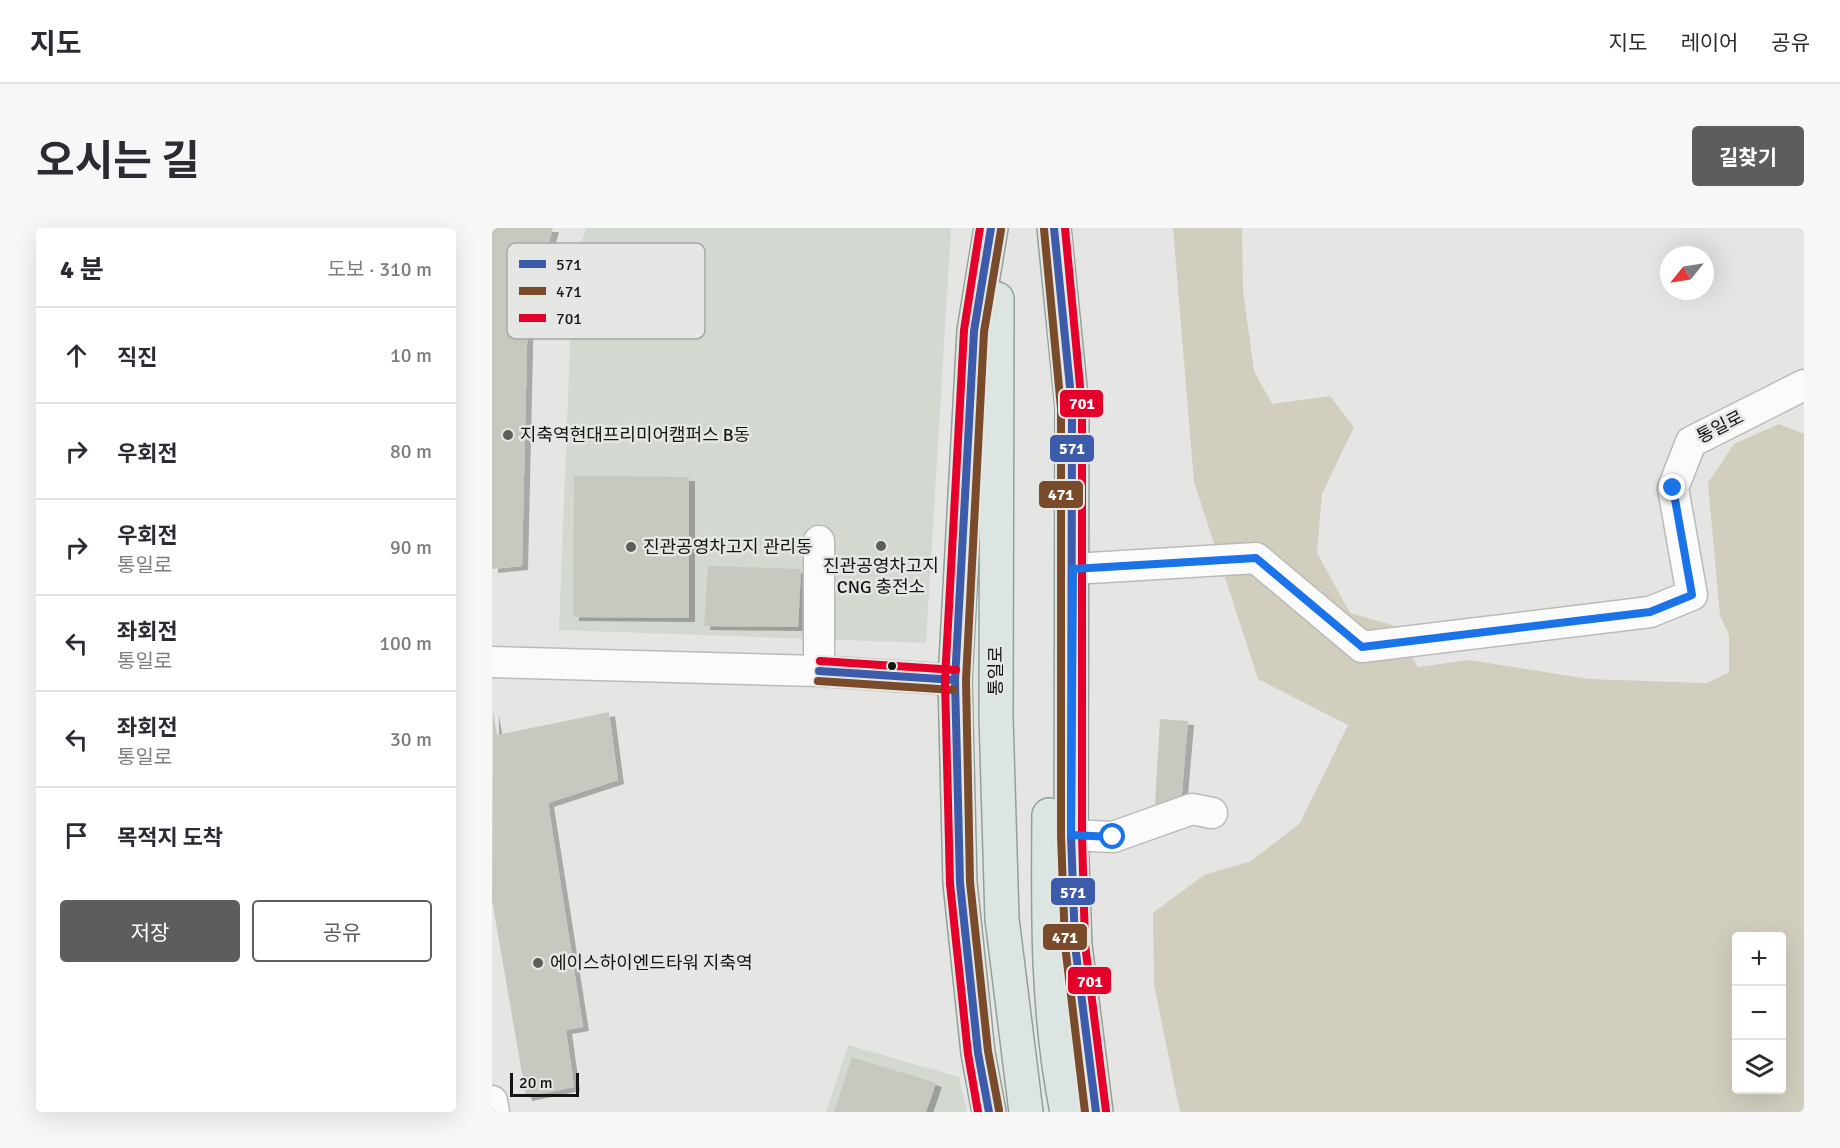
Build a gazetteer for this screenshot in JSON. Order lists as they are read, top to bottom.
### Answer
{
  "streets": {
    "main road": ["통일로"]
  },
  "places": [
    "지축역현대프리미어캠퍼스 B동",
    "진관공영차고지 CNG 충전소",
    "진관공영차고지 관리동",
    "에이스하이엔드타워 지축역"
  ],
  "lines": ["transit line 571", "transit line 701", "transit line 471"],
  "legend": ["571", "471", "701"],
  "scale_bar": "20 m",
  "north": "bottom left",
  "page": {
    "header": "지도",
    "nav": ["지도", "레이어", "공유"],
    "title": "오시는 길",
    "buttons": [
      "길찾기",
      ["저장", "공유"]
    ],
    "heading": ["4 분", "도보 · 310 m"],
    "list": [
      ["직진", "10 m"],
      ["우회전", "80 m"],
      ["우회전", "통일로", "90 m"],
      ["좌회전", "통일로", "100 m"],
      ["좌회전", "통일로", "30 m"],
      "목적지 도착"
    ],
    "map_buttons": ["+", "−"],
    "scale": "20 m"
  }
}
